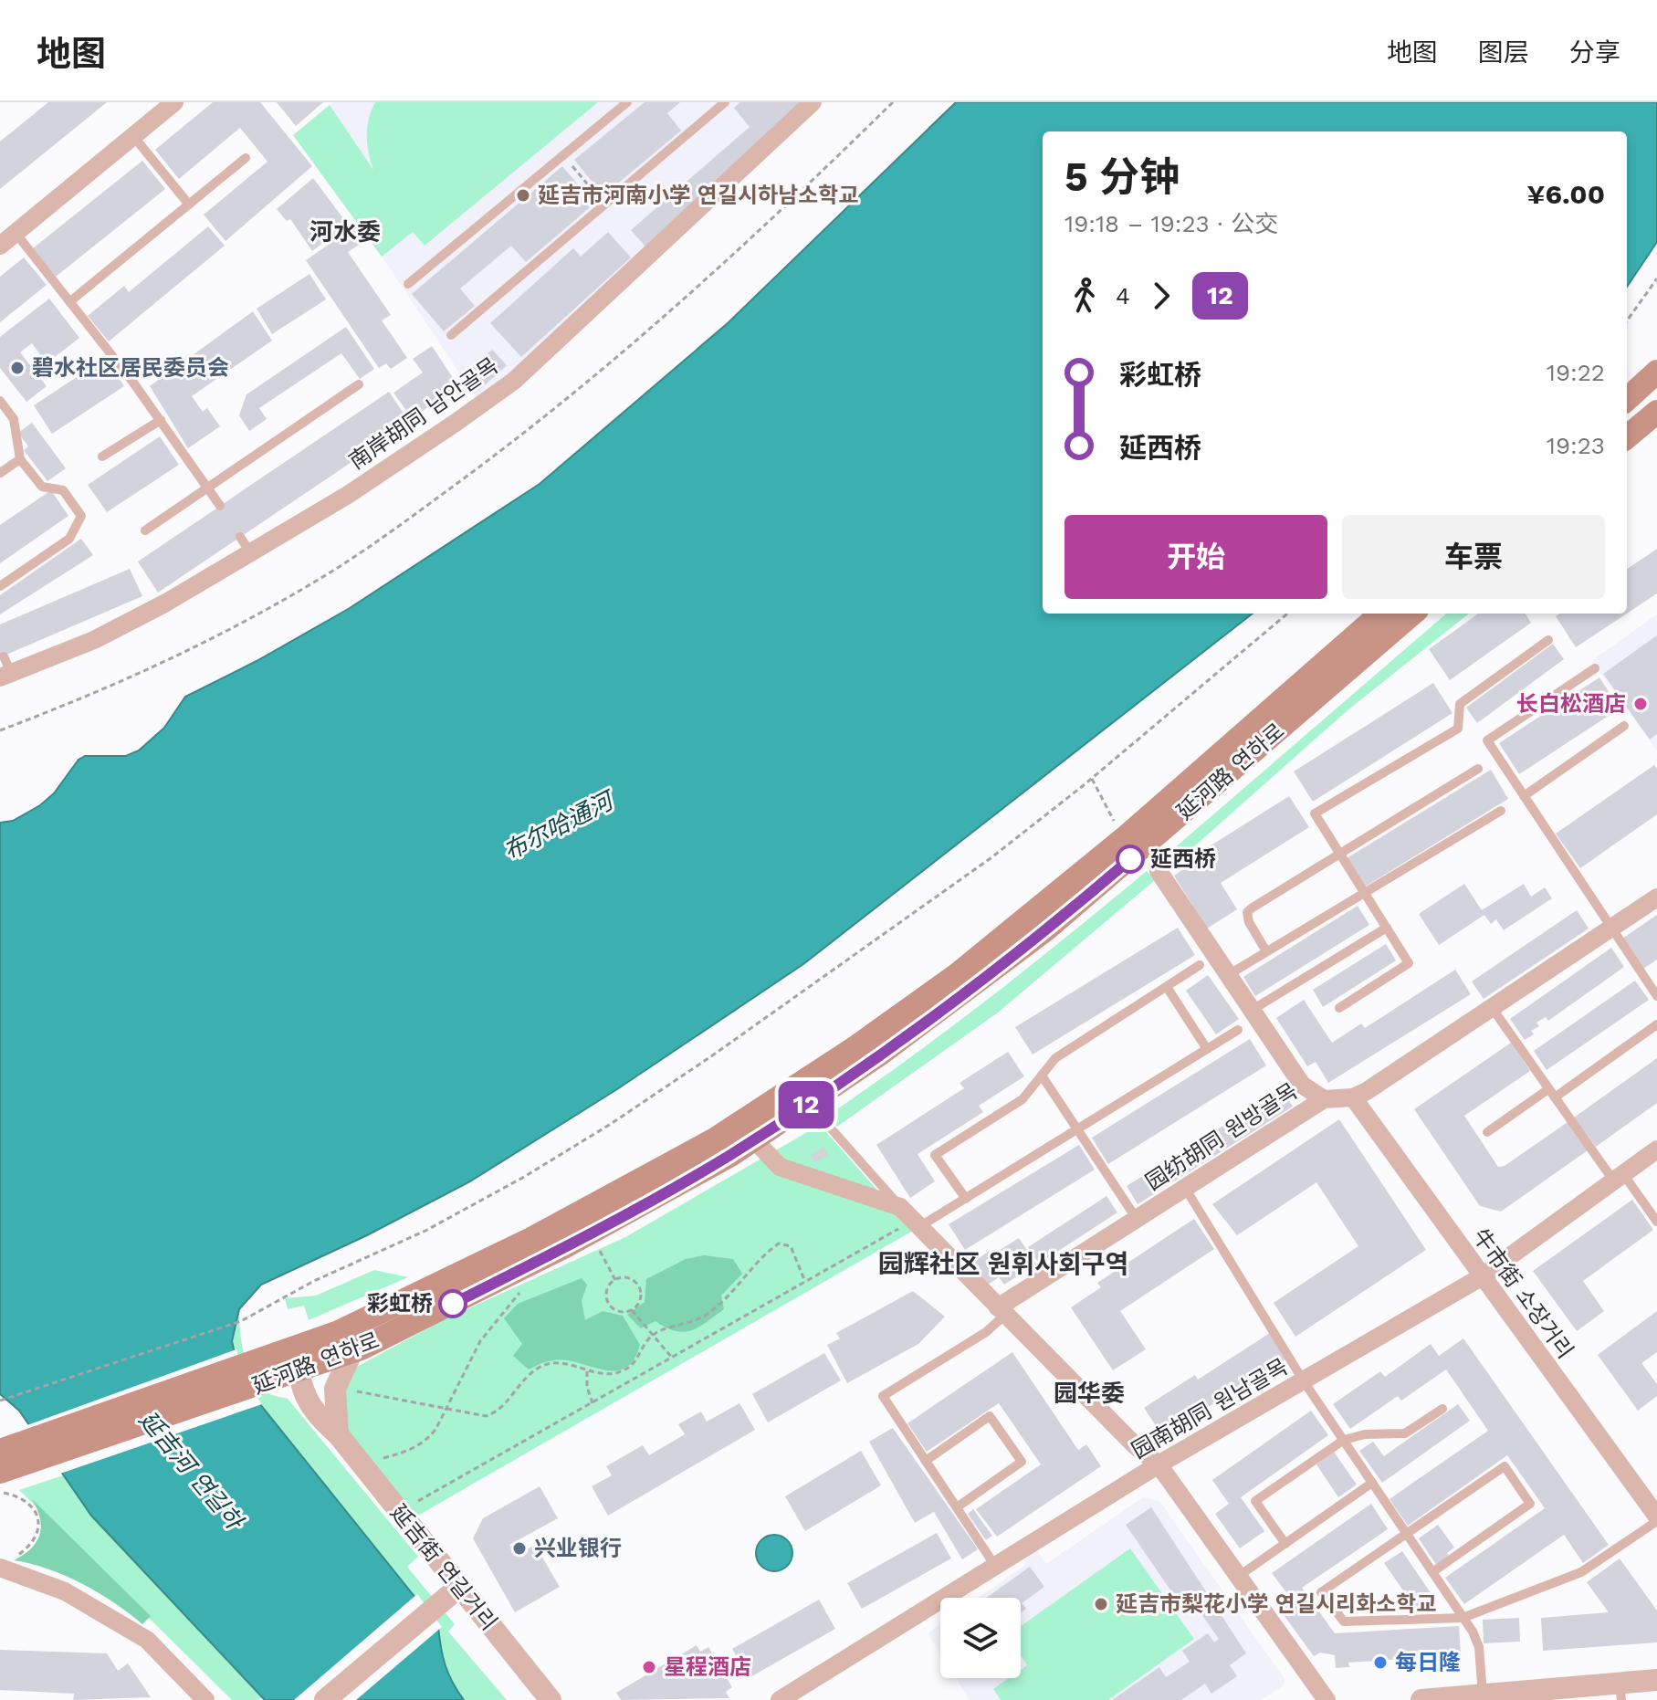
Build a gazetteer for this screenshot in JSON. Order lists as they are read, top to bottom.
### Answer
{
  "streets": {
    "main road": ["延河路 연하로"],
    "street": [
      "南岸胡同 남안골목",
      "园纺胡同 원방골목",
      "牛市街 소장거리",
      "园南胡同 원남골목",
      "延吉街 연길거리"
    ]
  },
  "crossings": [
    ["延河路 연하로", "延吉街 연길거리"],
    ["园纺胡同 원방골목", "牛市街 소장거리"],
    ["牛市街 소장거리", "园南胡同 원남골목"]
  ],
  "districts": ["河水委", "园辉社区 원휘사회구역", "园华委"],
  "water": ["布尔哈通河", "延吉河 연길하"],
  "places": [
    "延吉市河南小学 연길시하남소학교",
    "碧水社区居民委员会",
    "长白松酒店",
    "延西桥",
    "彩虹桥",
    "兴业银行",
    "延吉市梨花小学 연길시리화소학교",
    "每日隆",
    "星程酒店"
  ],
  "lines": ["bus line 12"],
  "page": {
    "header": "地图",
    "nav": ["地图", "图层", "分享"],
    "on_map": "12",
    "heading": ["5 分钟", "19:18 – 19:23 · 公交", "¥6.00"],
    "legs": ["4", "12"],
    "list": [
      {
        "name": "彩虹桥",
        "value": "19:22"
      },
      {
        "name": "延西桥",
        "value": "19:23"
      }
    ],
    "buttons": ["开始", "车票"]
  }
}
